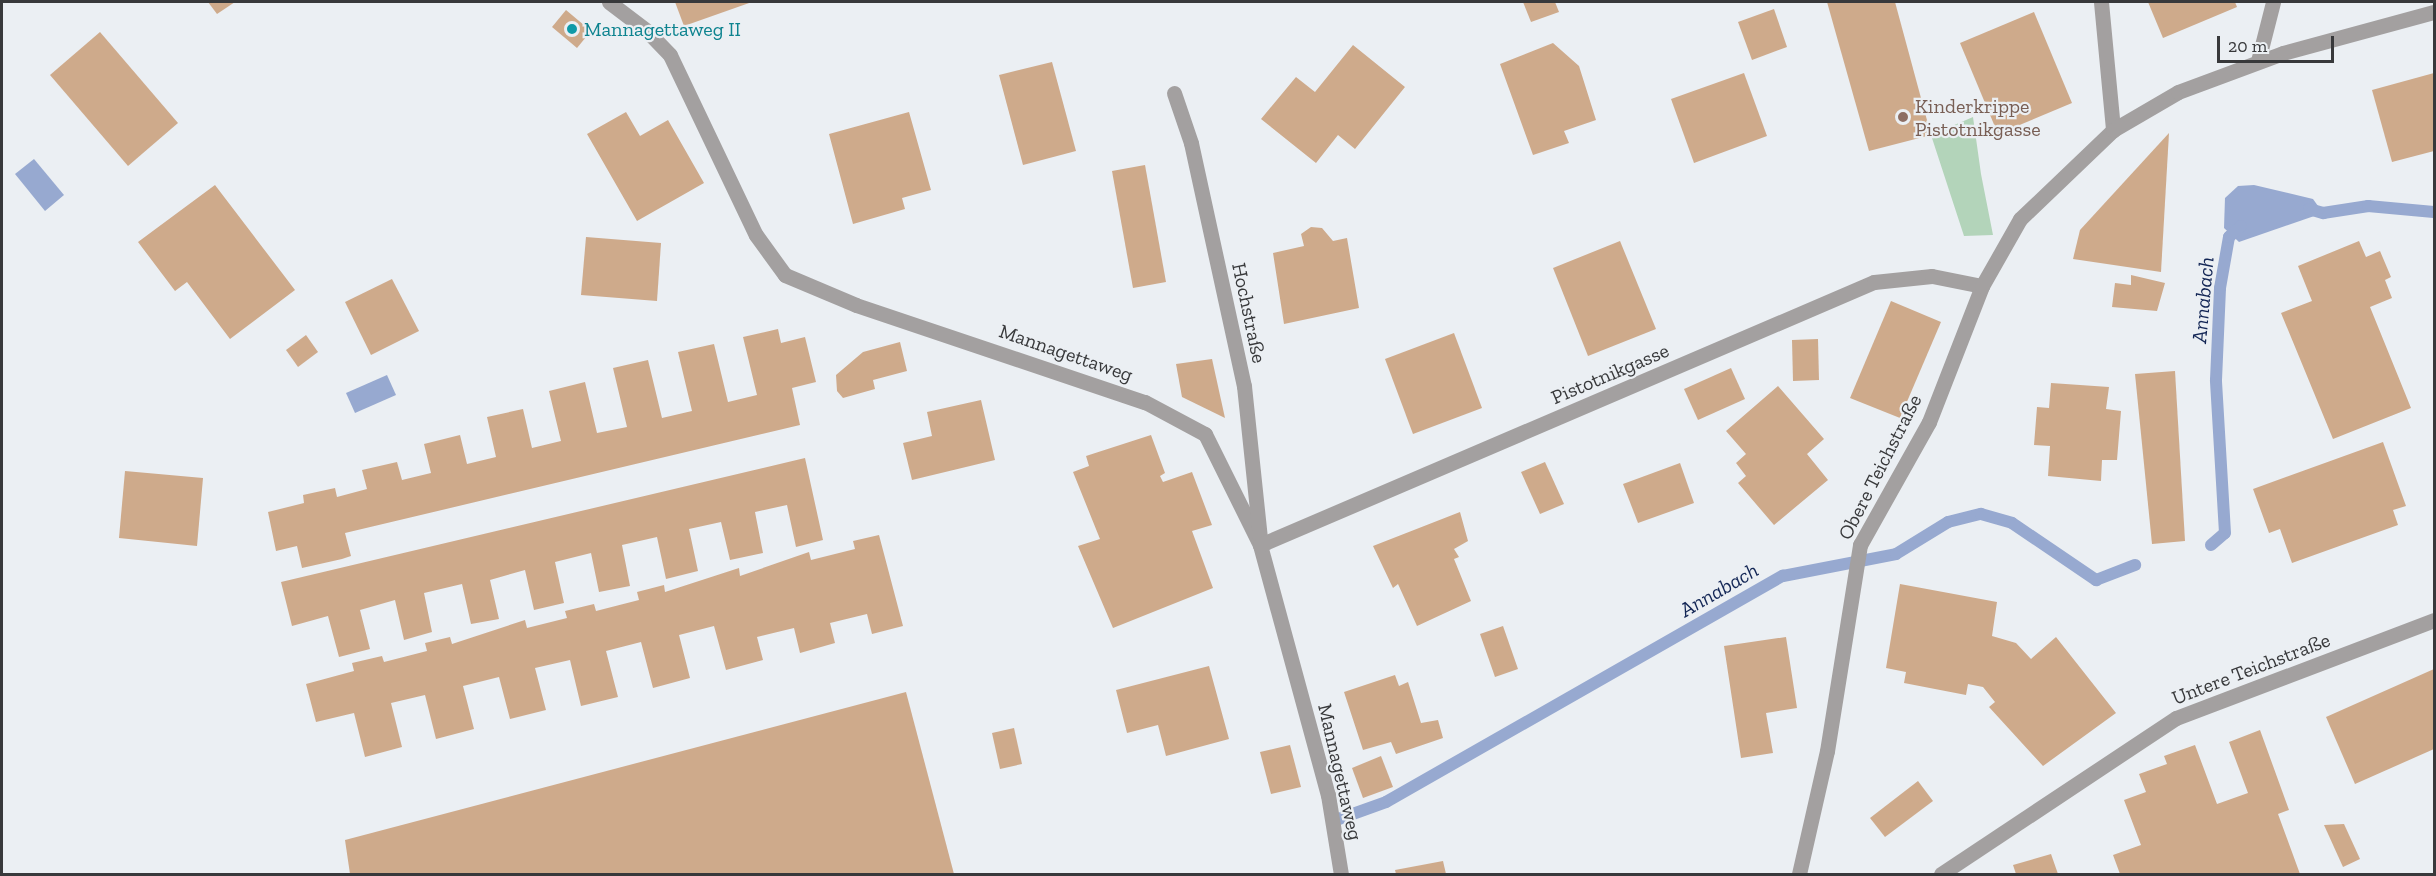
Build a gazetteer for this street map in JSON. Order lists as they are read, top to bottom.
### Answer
{
  "streets": {
    "street": [
      "Hochstraße",
      "Mannagettaweg",
      "Pistotnikgasse",
      "Obere Teichstraße",
      "Untere Teichstraße"
    ]
  },
  "crossings": [
    ["Hochstraße", "Mannagettaweg"],
    ["Hochstraße", "Pistotnikgasse"],
    ["Mannagettaweg", "Pistotnikgasse"],
    ["Pistotnikgasse", "Obere Teichstraße"]
  ],
  "water": ["Annabach"],
  "places": ["Mannagettaweg II", "Kinderkrippe Pistotnikgasse"],
  "scale_bar": "20 m"
}
